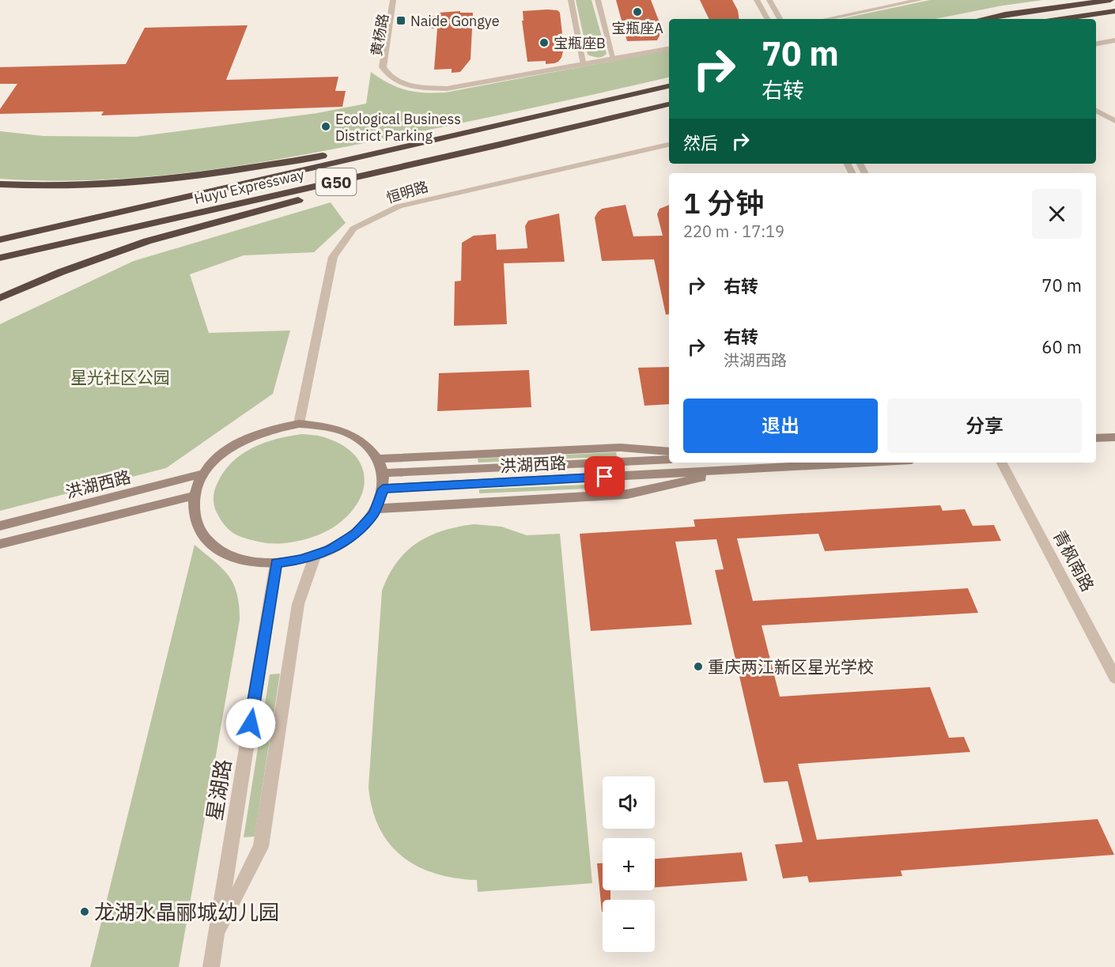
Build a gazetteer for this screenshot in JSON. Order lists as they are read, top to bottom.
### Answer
{
  "streets": {
    "highway": ["G50", "Huyu Expressway"],
    "main road": ["洪湖西路"],
    "street": [
      "黄杨路",
      "恒明路",
      "青枫南路",
      "星湖路"
    ]
  },
  "crossings": [
    ["恒明路", "洪湖西路"],
    ["恒明路", "星湖路"],
    ["洪湖西路", "星湖路"]
  ],
  "parks": ["星光社区公园"],
  "places": {
    "other": [
      "宝瓶座A",
      "宝瓶座B",
      "Ecological Business District Parking",
      "重庆两江新区星光学校",
      "龙湖水晶郦城幼儿园"
    ],
    "transit": ["Naide Gongye"]
  },
  "page": {
    "turn": ["70 m", "右转"],
    "then": "然后",
    "heading": ["1 分钟", "220 m · 17:19"],
    "list": [
      {
        "name": "右转",
        "value": "70 m"
      },
      {
        "name": "右转",
        "note": "洪湖西路",
        "value": "60 m"
      }
    ],
    "buttons": ["退出", "分享"],
    "map_buttons": ["+", "−"]
  }
}
